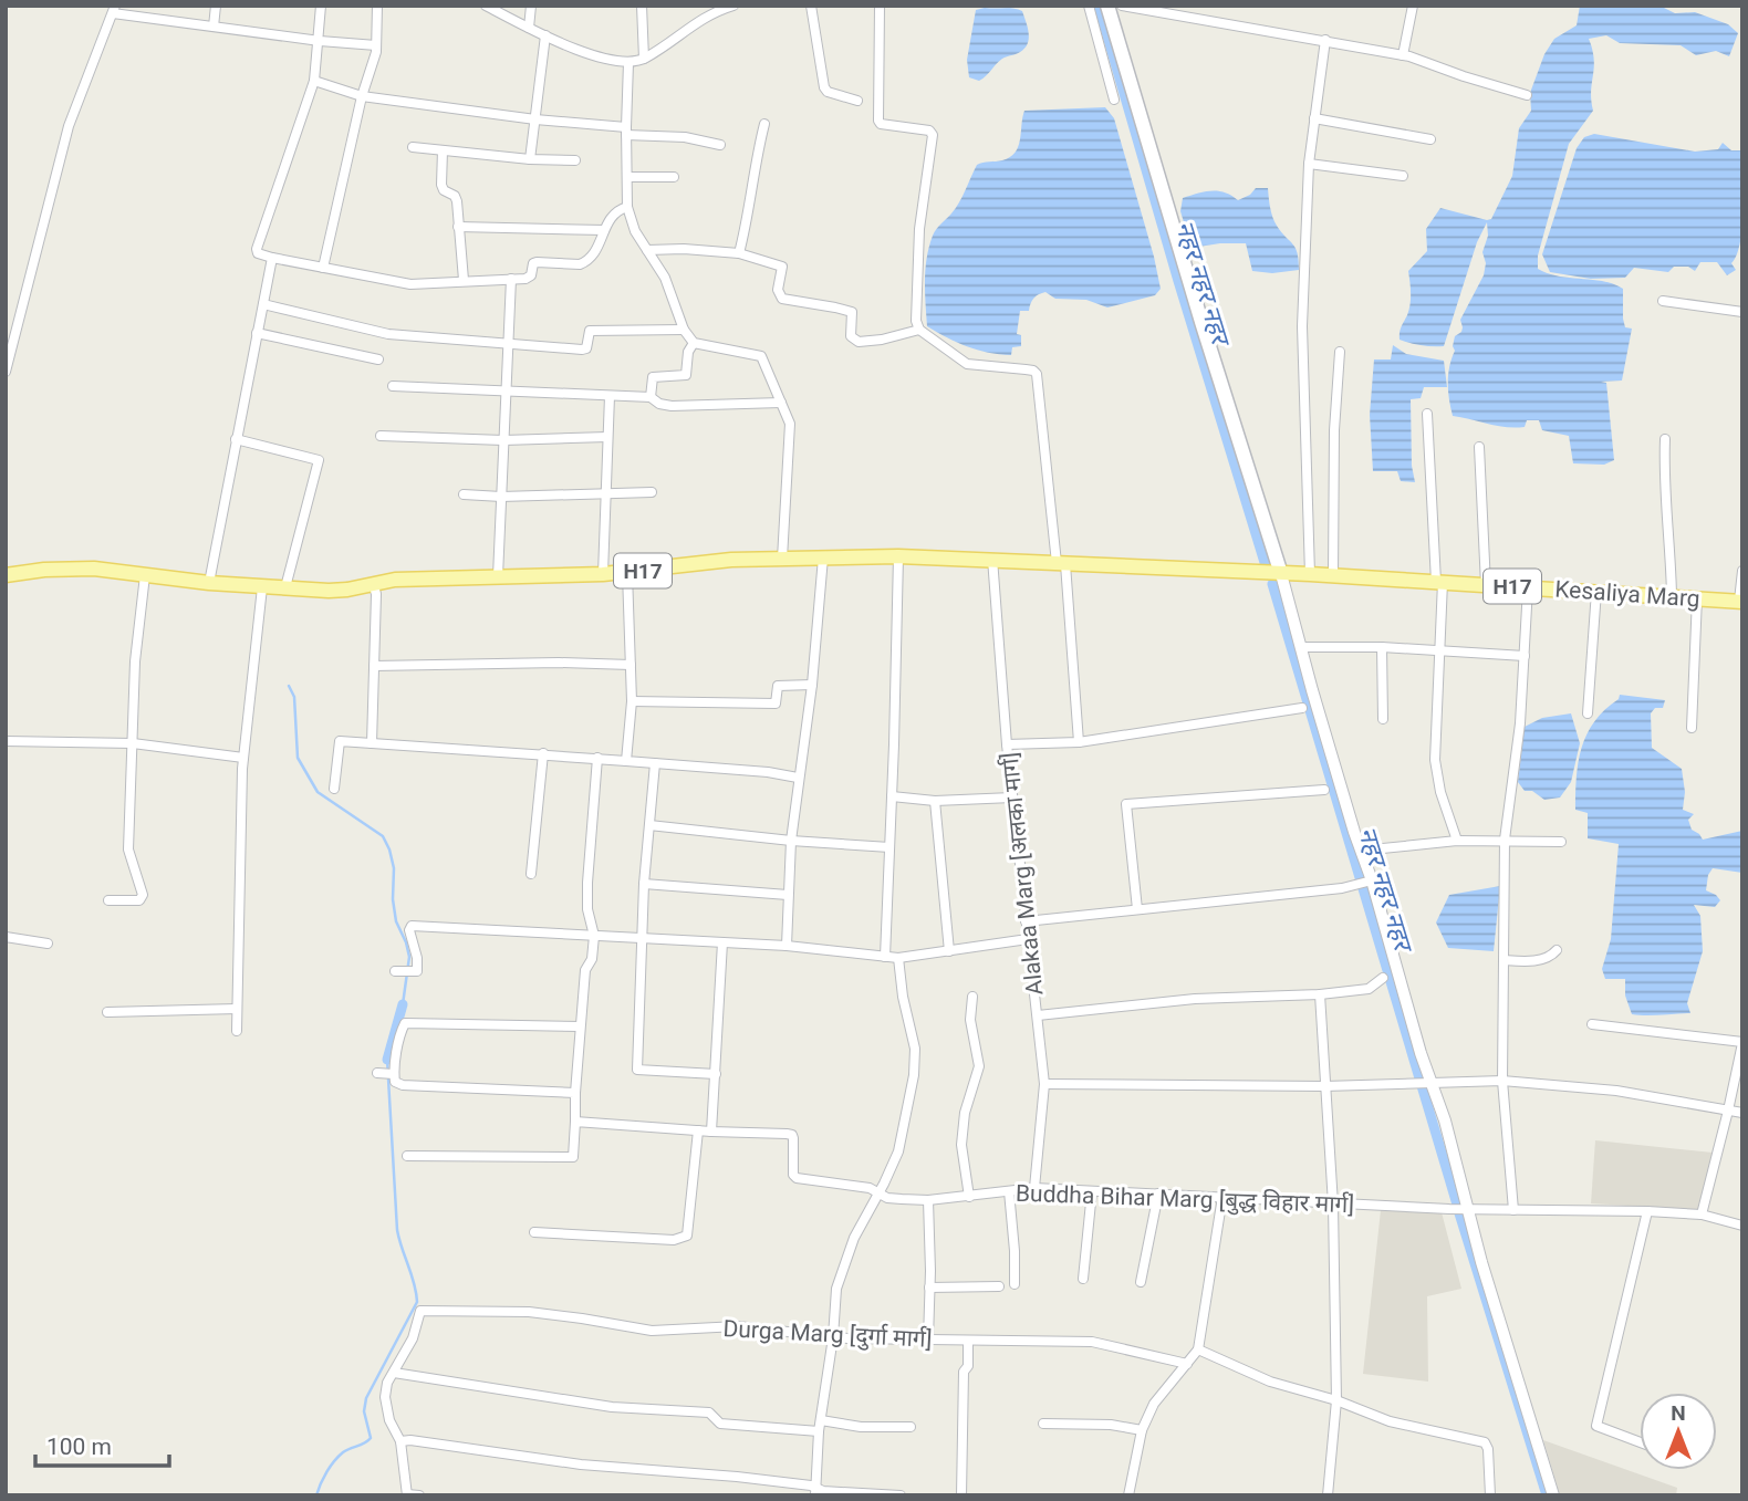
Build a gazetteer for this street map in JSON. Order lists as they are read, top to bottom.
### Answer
{
  "streets": {
    "main road": ["H17", "Kesaliya Marg"],
    "street": ["Alakaa Marg [अलका मार्ग]", "Buddha Bihar Marg [बुद्ध विहार मार्ग]", "Durga Marg [दुर्गा मार्ग]"]
  },
  "crossings": [
    ["H17", "Kesaliya Marg"],
    ["H17", "Alakaa Marg [अलका मार्ग]"],
    ["Alakaa Marg [अलका मार्ग]", "Buddha Bihar Marg [बुद्ध विहार मार्ग]"]
  ],
  "water": ["नहर नहर नहर"],
  "scale_bar": "100 m",
  "north": "top"
}
